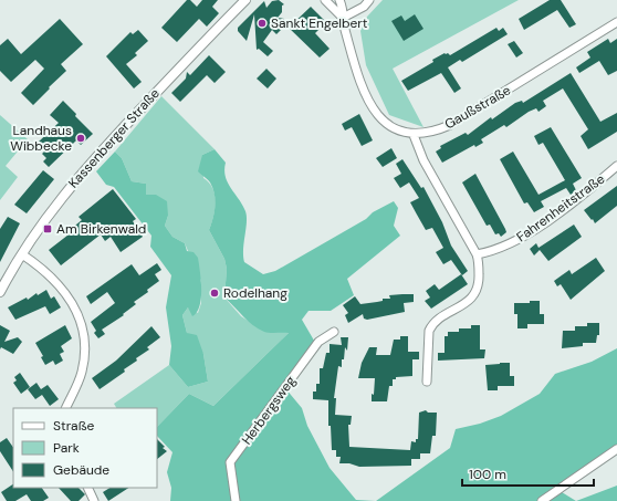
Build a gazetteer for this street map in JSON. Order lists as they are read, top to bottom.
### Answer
{
  "streets": {
    "street": [
      "Gaußstraße",
      "Kassenberger Straße",
      "Fahrenheitstraße",
      "Herbergsweg"
    ]
  },
  "places": {
    "other": ["Sankt Engelbert", "Landhaus Wibbecke", "Rodelhang"],
    "transit": ["Am Birkenwald"]
  },
  "legend": ["Straße", "Park", "Gebäude"],
  "scale_bar": "100 m"
}
